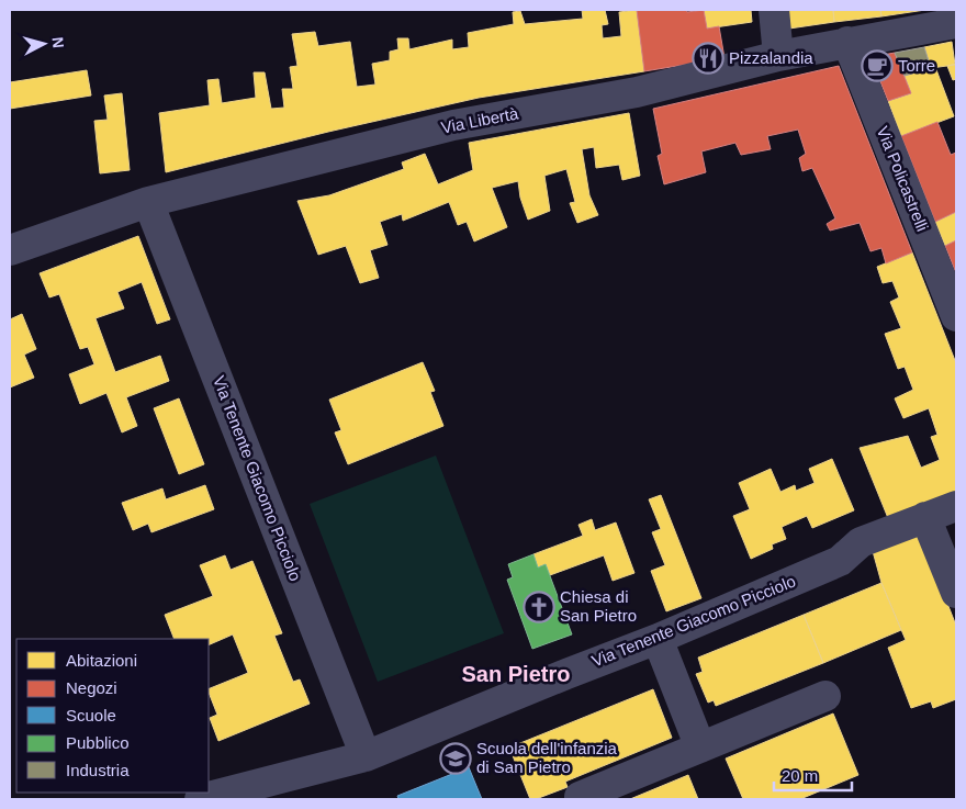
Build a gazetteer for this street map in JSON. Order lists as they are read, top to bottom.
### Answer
{
  "streets": {
    "street": ["Via Libertà", "Via Policastrelli", "Via Tenente Giacomo Picciolo"]
  },
  "crossings": [
    ["Via Libertà", "Via Policastrelli"],
    ["Via Libertà", "Via Tenente Giacomo Picciolo"]
  ],
  "districts": ["San Pietro"],
  "places": {
    "restaurant": ["Pizzalandia"],
    "cafe": ["Torre"],
    "church": ["Chiesa di San Pietro"],
    "school or university": ["Scuola dell'infanzia di San Pietro"]
  },
  "legend": [
    "Abitazioni",
    "Negozi",
    "Scuole",
    "Pubblico",
    "Industria"
  ],
  "scale_bar": "20 m",
  "north": "right"
}
